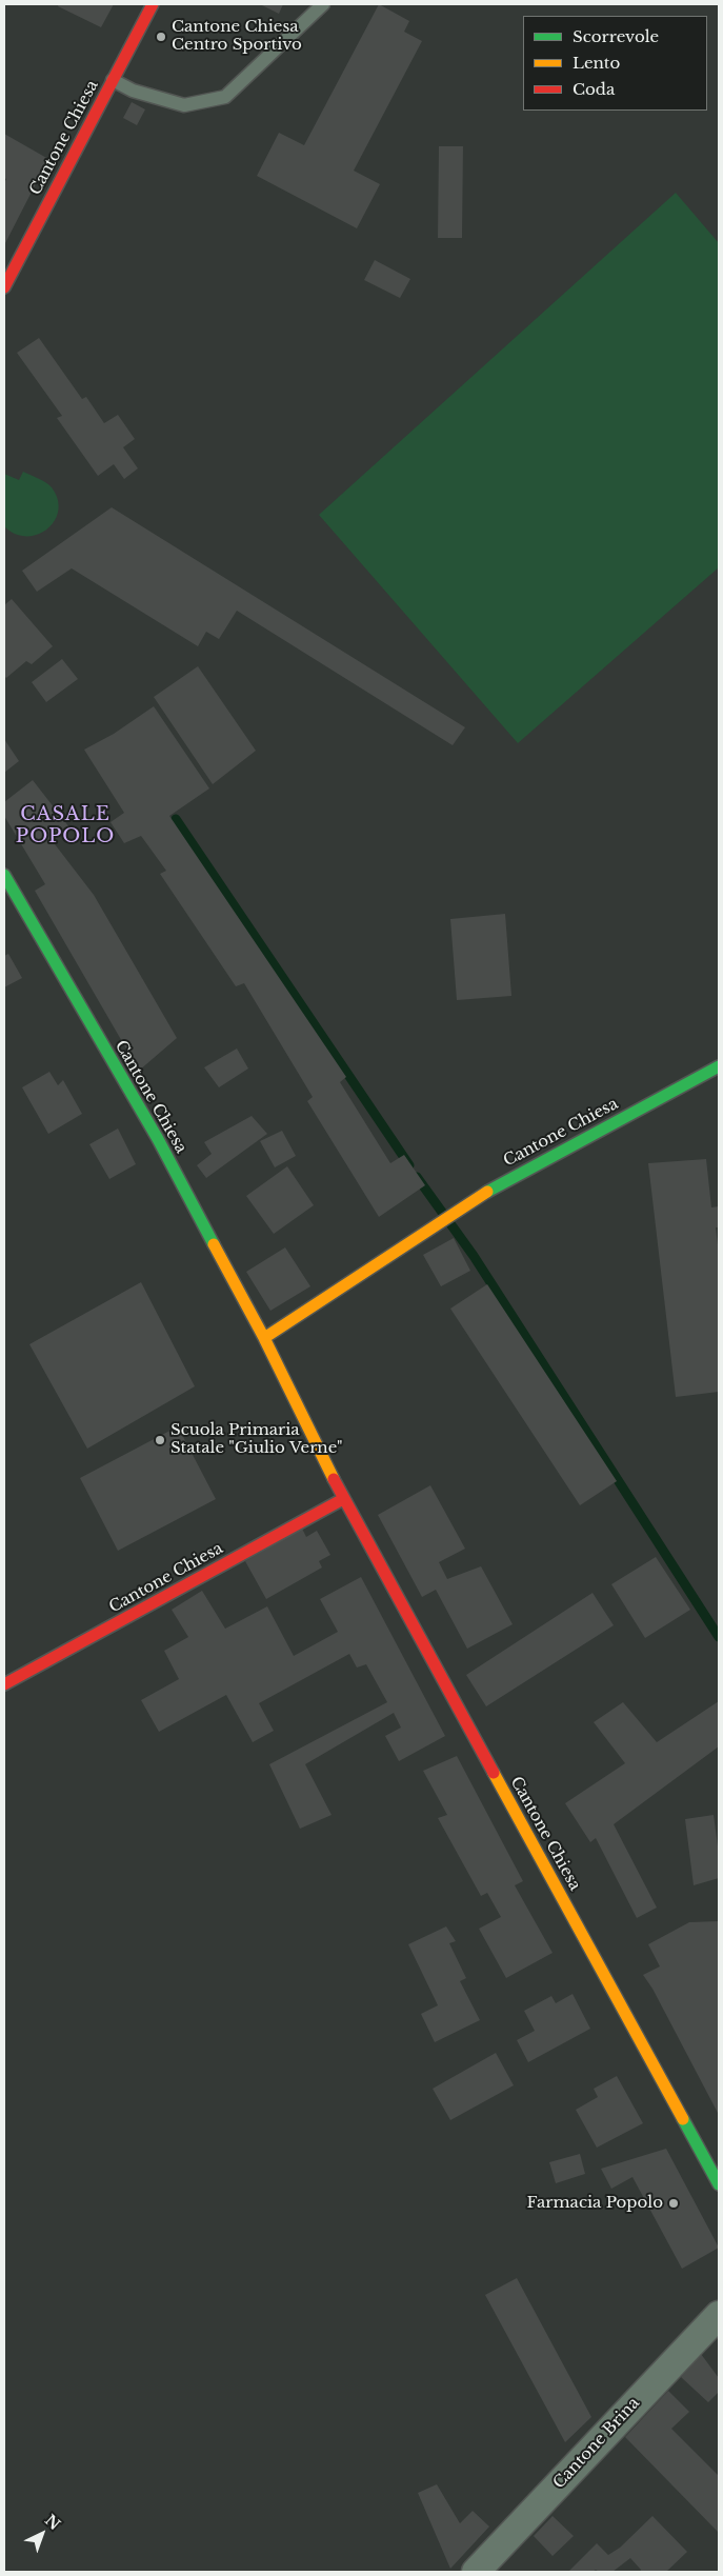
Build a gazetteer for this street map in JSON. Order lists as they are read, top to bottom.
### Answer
{
  "streets": {
    "street": ["Cantone Chiesa", "Cantone Brina"]
  },
  "districts": ["CASALE POPOLO"],
  "places": ["Cantone Chiesa Centro Sportivo", "Scuola Primaria Statale \"Giulio Verne\"", "Farmacia Popolo"],
  "legend": ["Scorrevole", "Lento", "Coda"],
  "north": "top right"
}
